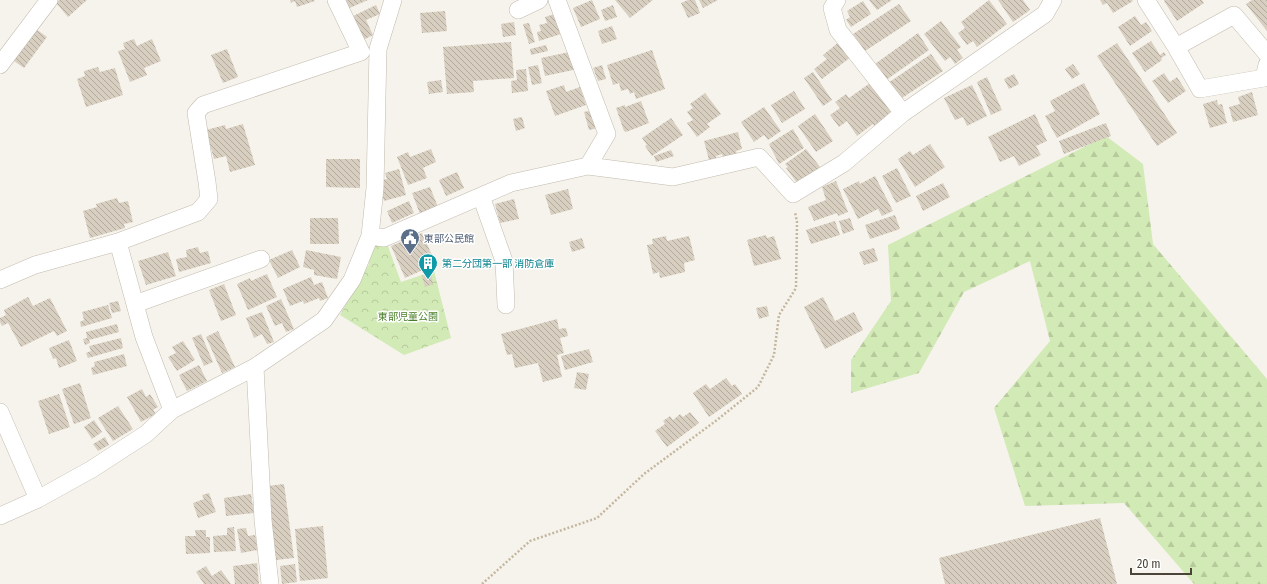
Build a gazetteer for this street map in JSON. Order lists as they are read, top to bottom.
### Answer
{
  "parks": ["東部児童公園"],
  "places": {
    "public building": ["東部公民館"],
    "building": ["第二分団第一部 消防倉庫"]
  },
  "scale_bar": "20 m"
}
